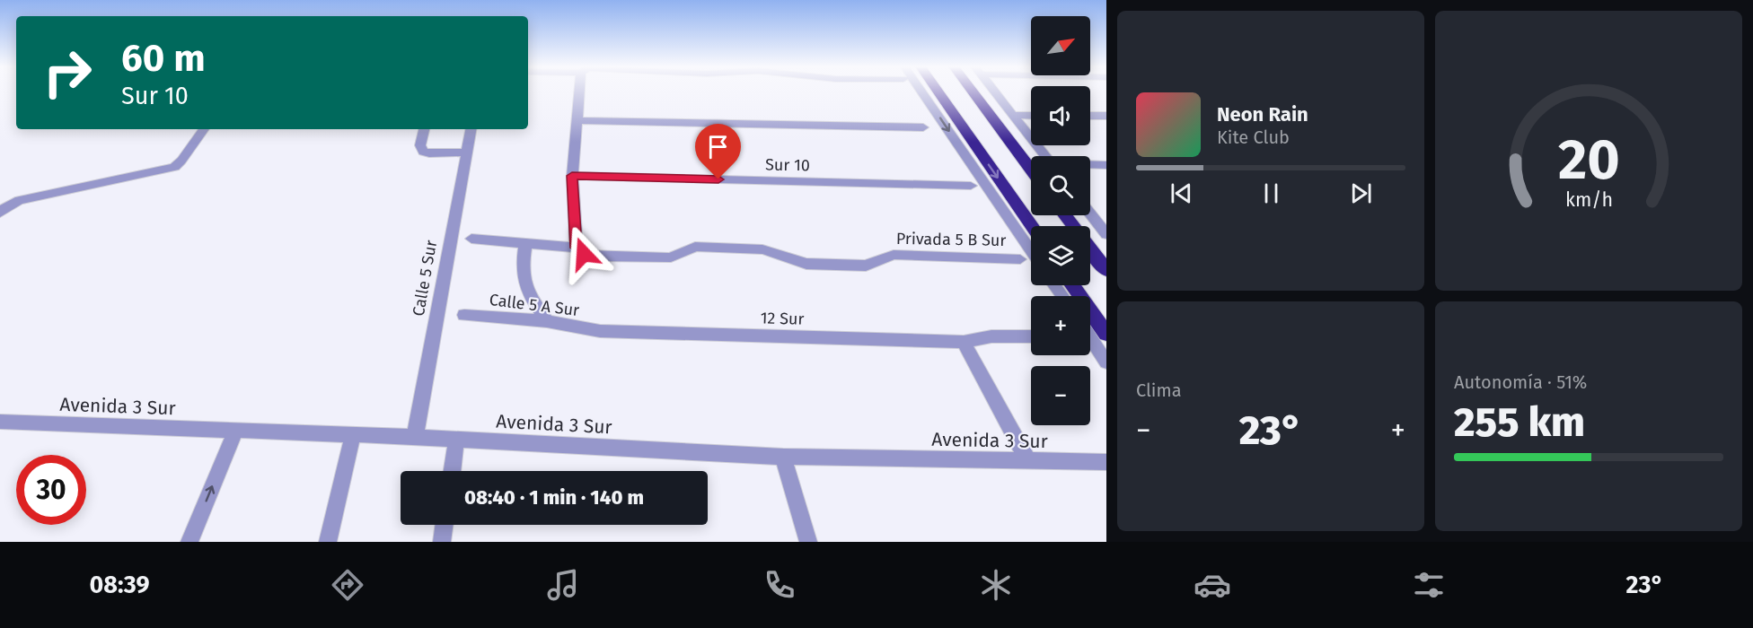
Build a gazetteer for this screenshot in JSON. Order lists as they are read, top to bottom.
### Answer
{
  "streets": {
    "street": [
      "Sur 10",
      "Privada 5 B Sur",
      "Calle 5 Sur",
      "Calle 5 A Sur",
      "12 Sur",
      "Avenida 3 Sur"
    ]
  },
  "crossings": [
    ["Calle 5 Sur", "Avenida 3 Sur"],
    ["Calle 5 A Sur", "12 Sur"]
  ],
  "north": "top right",
  "page": {
    "map_buttons": ["+", "−"],
    "turn": ["60 m", "Sur 10"],
    "song": ["Neon Rain", "Kite Club"],
    "tile": [
      "Clima",
      ["Autonomía · 51%", "255 km"]
    ],
    "heat": ["−", "23°", "+"],
    "limit": "30",
    "trip": "08:40 · 1 min · 140 m",
    "tabs": ["08:39", "23°"],
    "gauge": ["20", "km/h"]
  }
}
